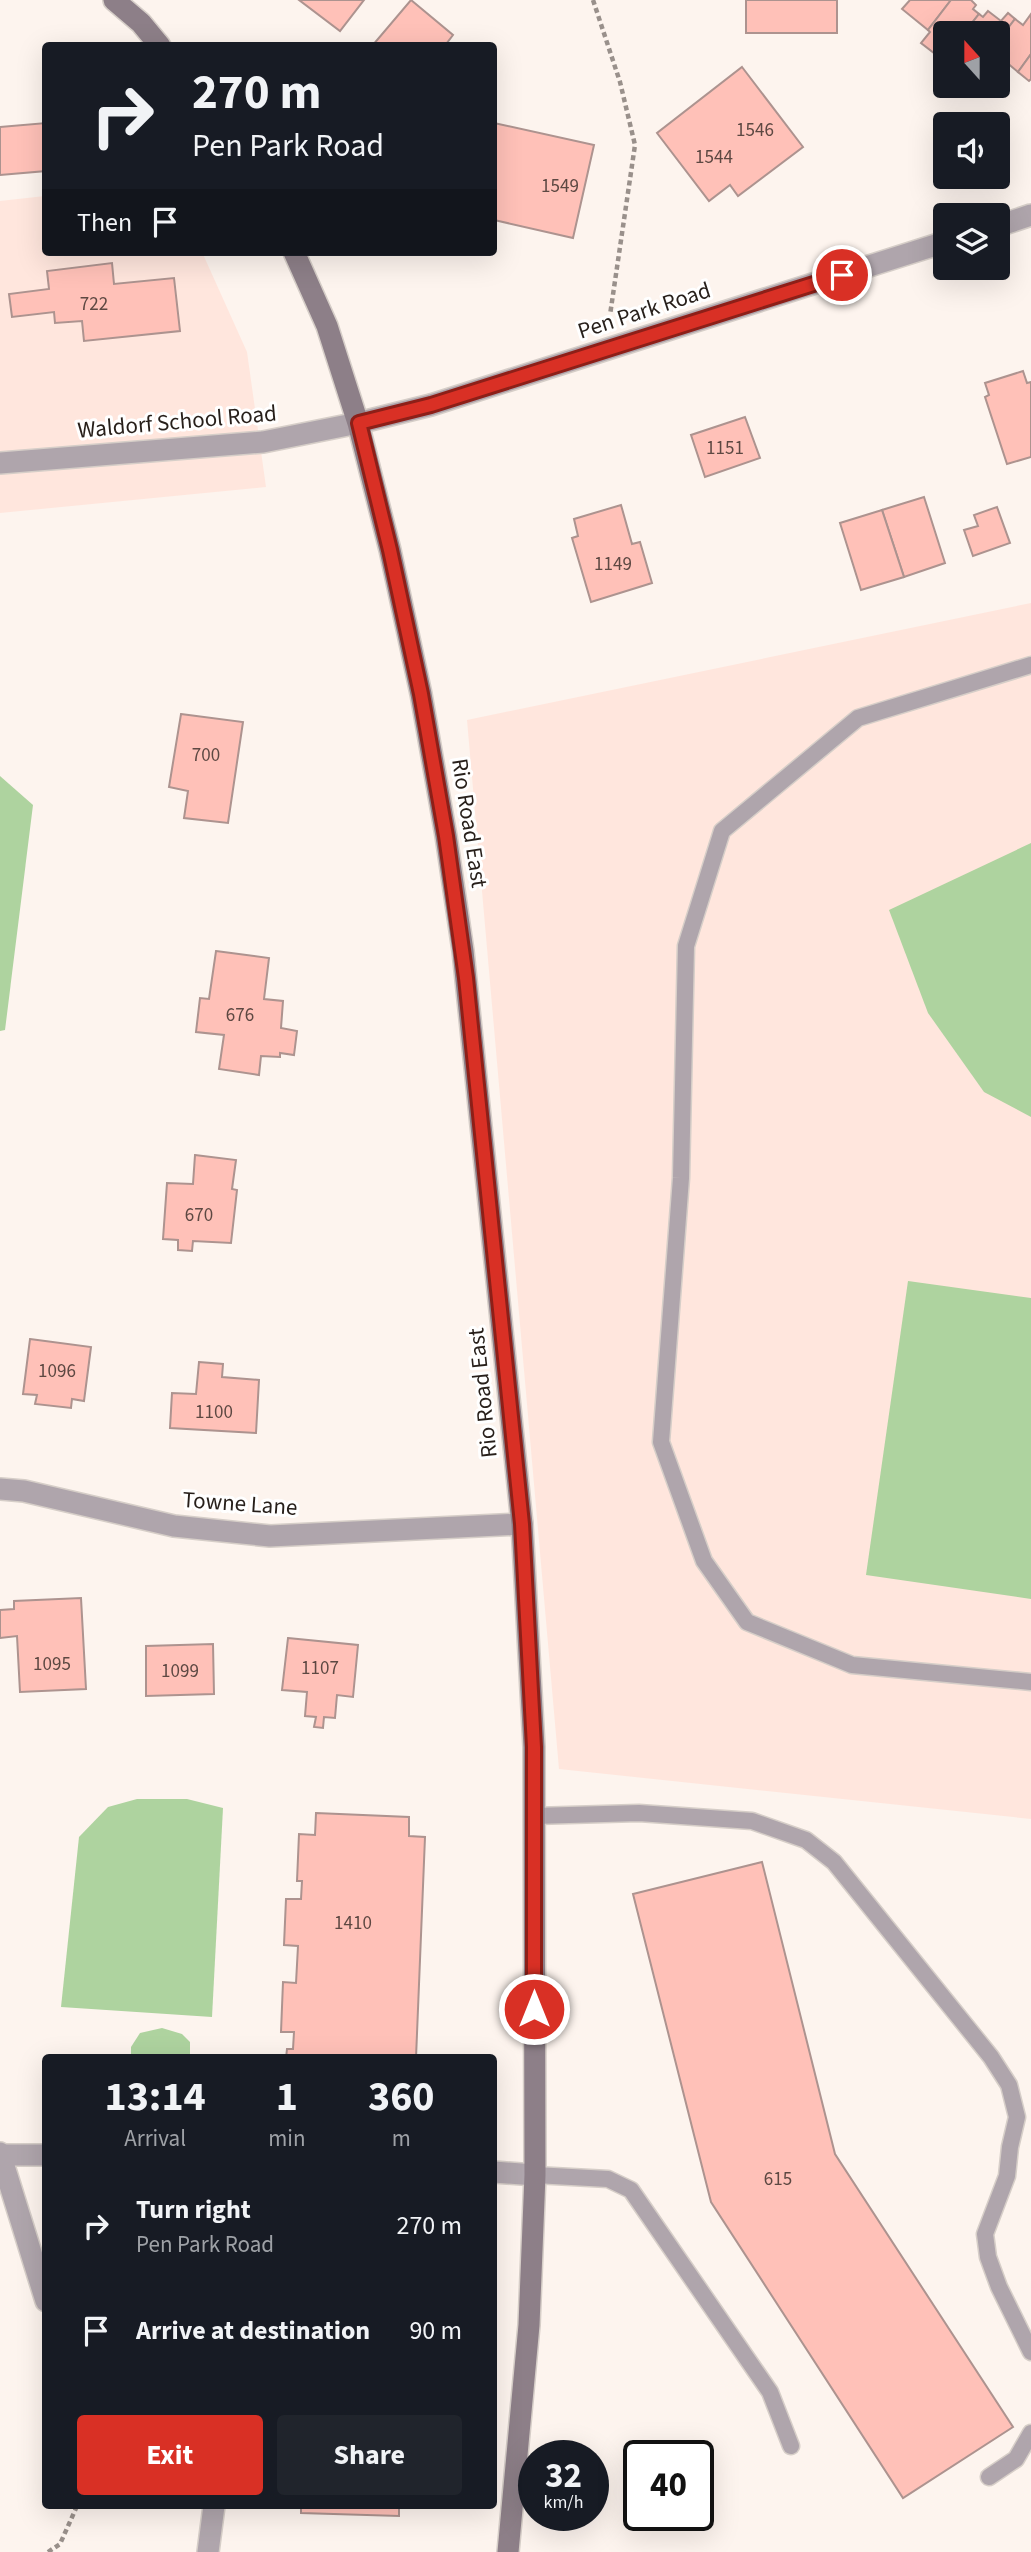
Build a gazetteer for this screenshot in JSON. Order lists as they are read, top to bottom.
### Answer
{
  "streets": {
    "street": [
      "Pen Park Road",
      "Waldorf School Road",
      "Rio Road East",
      "Towne Lane"
    ]
  },
  "crossings": [
    ["Pen Park Road", "Waldorf School Road"],
    ["Pen Park Road", "Rio Road East"],
    ["Waldorf School Road", "Rio Road East"],
    ["Rio Road East", "Towne Lane"]
  ],
  "house_numbers": [
    "1546",
    "1544",
    "1549",
    "722",
    "1151",
    "1149",
    "700",
    "676",
    "670",
    "1096",
    "1100",
    "1095",
    "1107",
    "1099",
    "1410",
    "615"
  ],
  "north": "top",
  "page": {
    "turn": ["270 m", "Pen Park Road"],
    "then": "Then",
    "eta": [
      "13:14",
      "Arrival",
      "1",
      "min",
      "360",
      "m"
    ],
    "list": [
      {
        "name": "Turn right",
        "note": "Pen Park Road",
        "value": "270 m"
      },
      {
        "name": "Arrive at destination",
        "value": "90 m"
      }
    ],
    "buttons": ["Exit", "Share"],
    "speed": "32 km/h",
    "limit": "40"
  }
}
